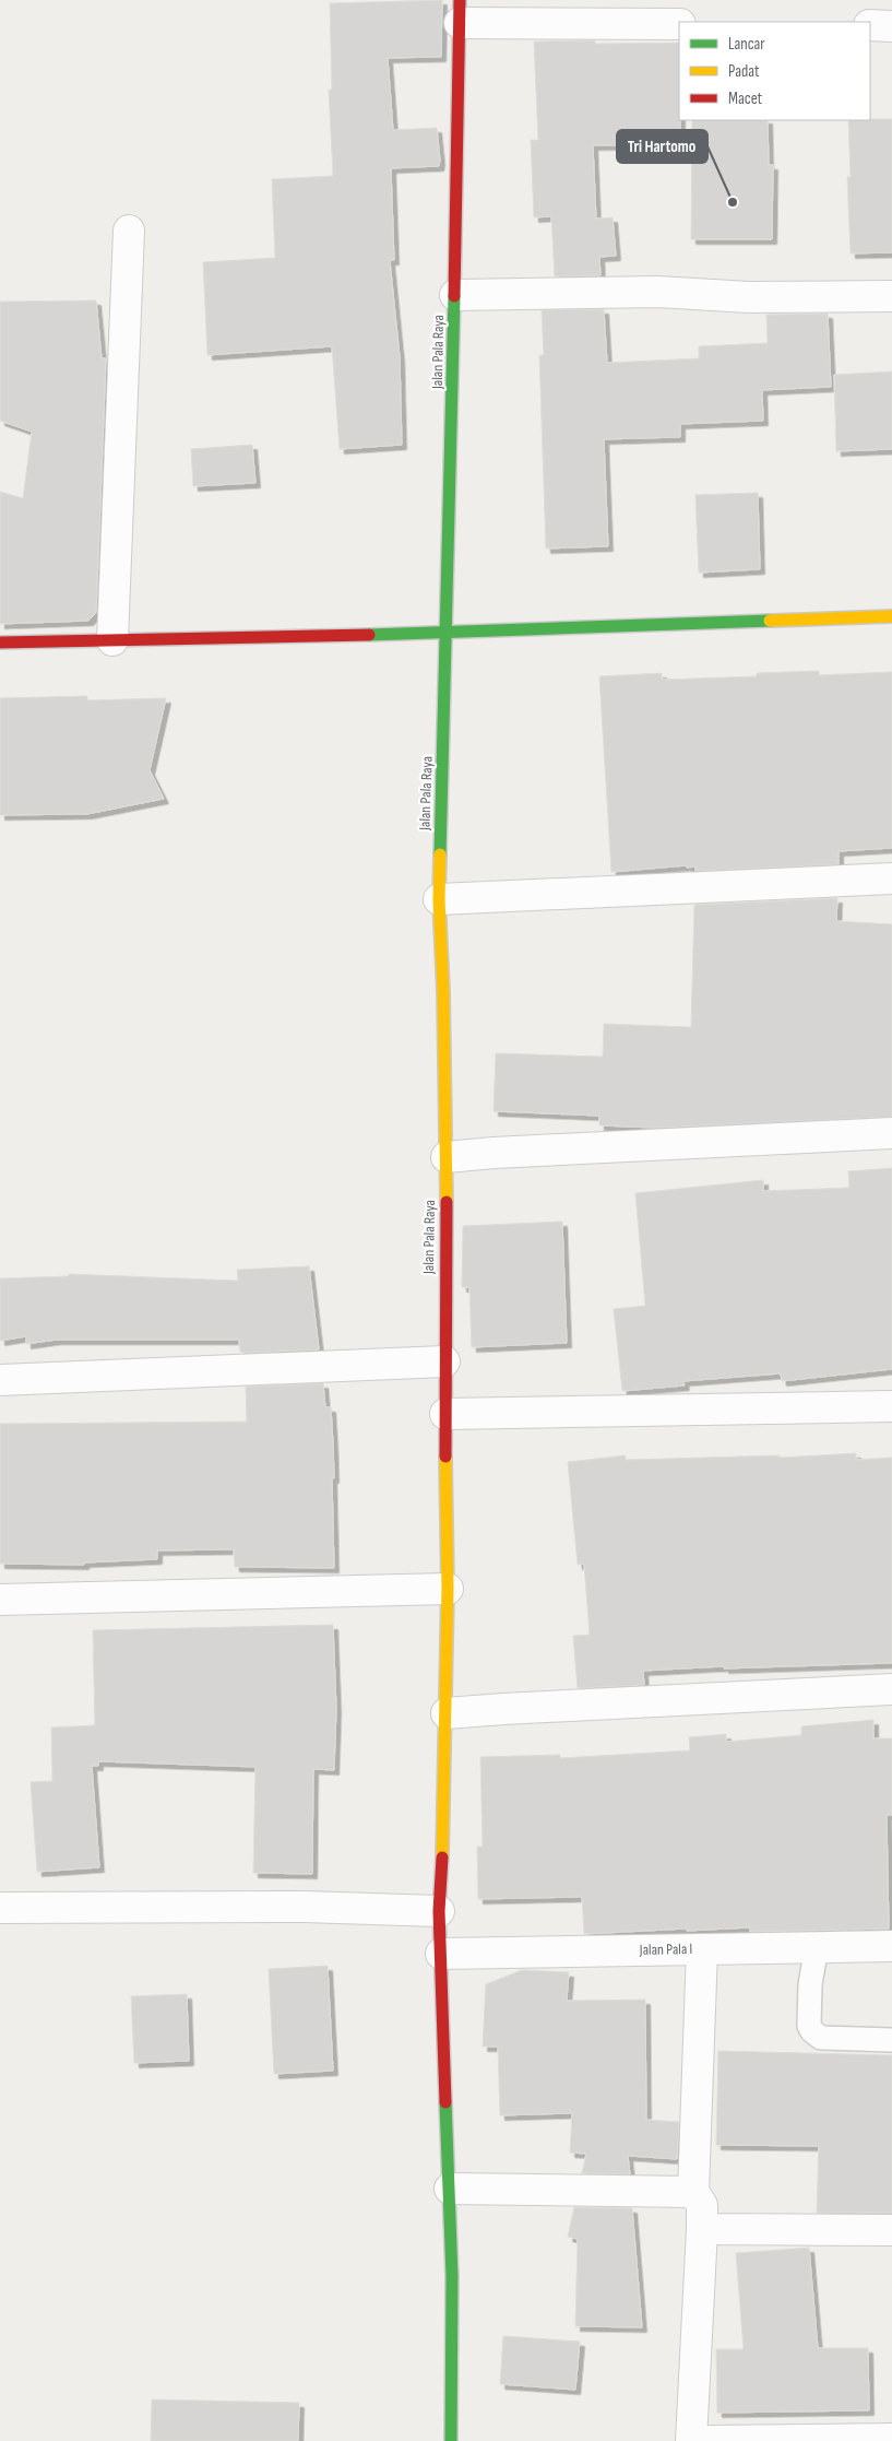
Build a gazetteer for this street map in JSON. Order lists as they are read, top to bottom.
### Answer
{
  "streets": {
    "main road": ["Jalan Pala Raya"],
    "street": ["Jalan Pala I"]
  },
  "crossings": [
    ["Jalan Pala Raya", "Jalan Pala I"]
  ],
  "places": ["Tri Hartomo"],
  "legend": ["Lancar", "Padat", "Macet"]
}
